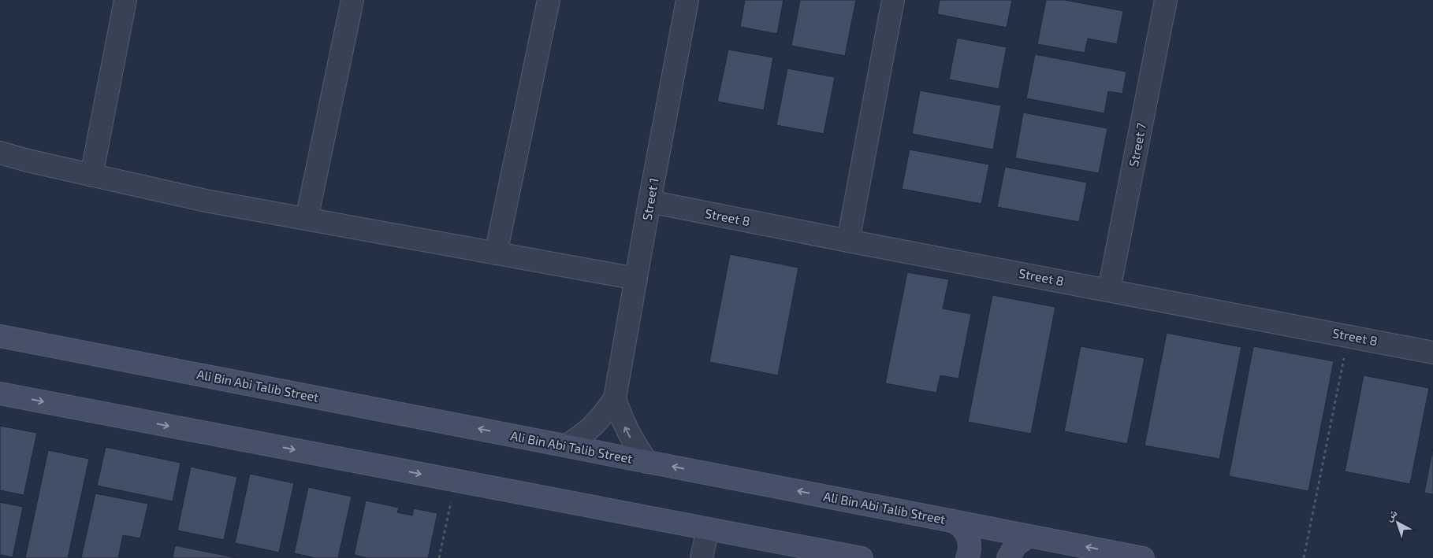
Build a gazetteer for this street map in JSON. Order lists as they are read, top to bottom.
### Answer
{
  "streets": {
    "street": [
      "Street 7",
      "Street 1",
      "Street 8",
      "Ali Bin Abi Talib Street"
    ]
  },
  "crossings": [
    ["Street 7", "Street 8"],
    ["Street 1", "Street 8"],
    ["Street 1", "Ali Bin Abi Talib Street"]
  ],
  "north": "top left"
}
